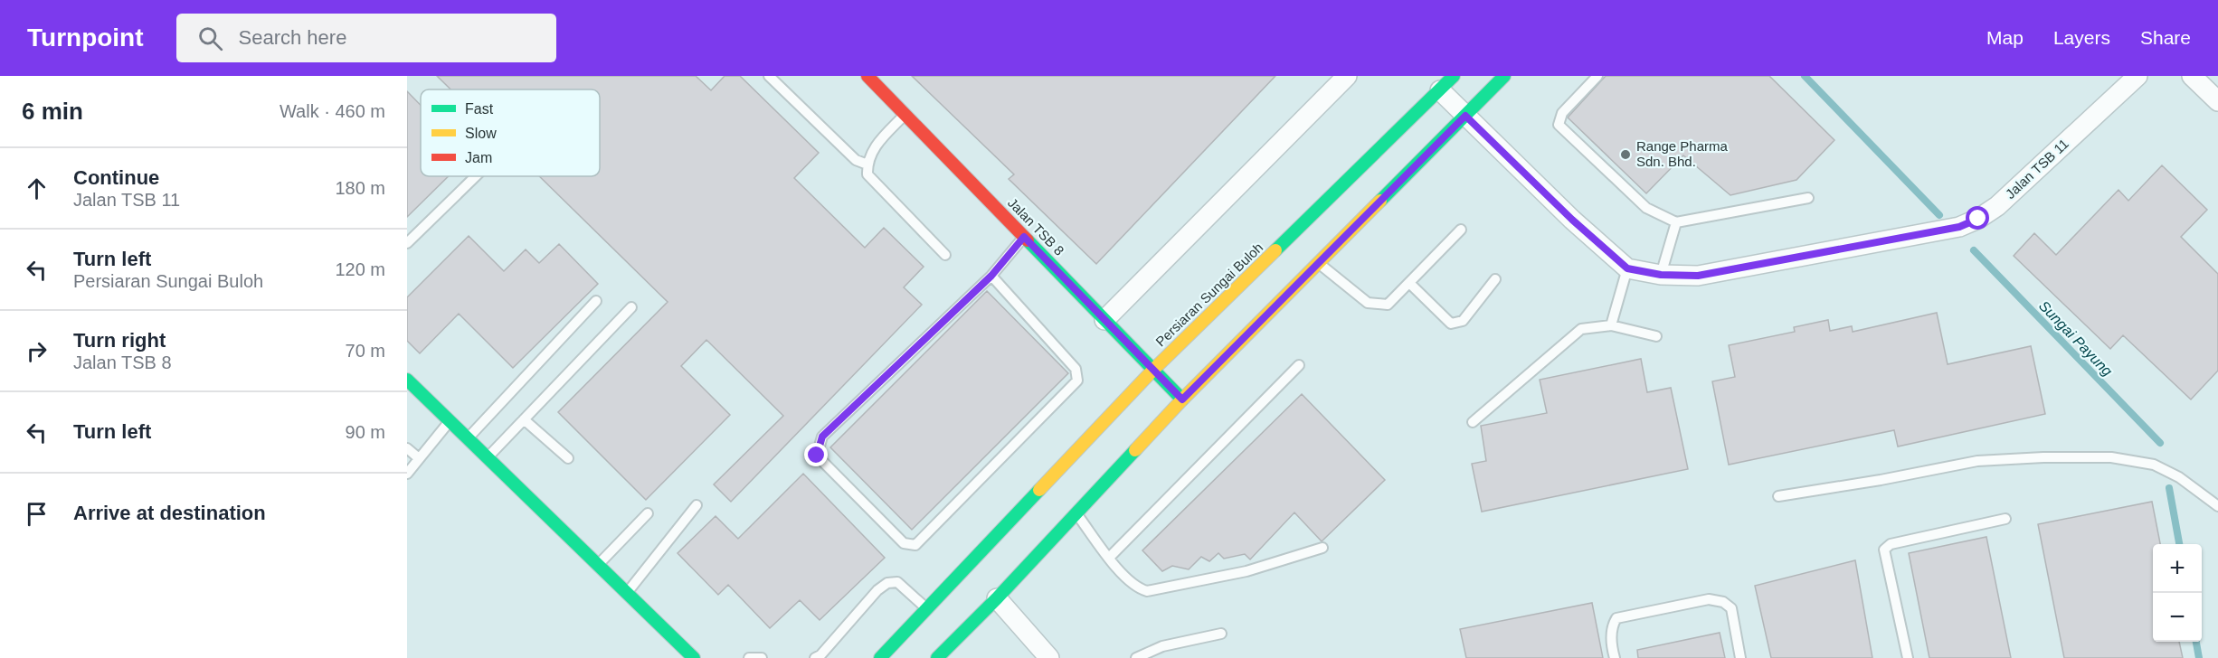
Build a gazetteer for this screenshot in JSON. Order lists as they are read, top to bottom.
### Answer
{
  "streets": {
    "main road": ["Jalan TSB 8", "Persiaran Sungai Buloh"],
    "street": ["Jalan TSB 11"]
  },
  "crossings": [
    ["Jalan TSB 8", "Persiaran Sungai Buloh"]
  ],
  "water": ["Sungai Payung"],
  "places": ["Range Pharma Sdn. Bhd."],
  "legend": ["Fast", "Slow", "Jam"],
  "page": {
    "header": "Turnpoint",
    "search": "Search here",
    "nav": ["Map", "Layers", "Share"],
    "heading": ["6 min", "Walk · 460 m"],
    "list": [
      ["Continue", "Jalan TSB 11", "180 m"],
      ["Turn left", "Persiaran Sungai Buloh", "120 m"],
      ["Turn right", "Jalan TSB 8", "70 m"],
      ["Turn left", "90 m"],
      "Arrive at destination"
    ],
    "map_buttons": ["+", "−"]
  }
}
